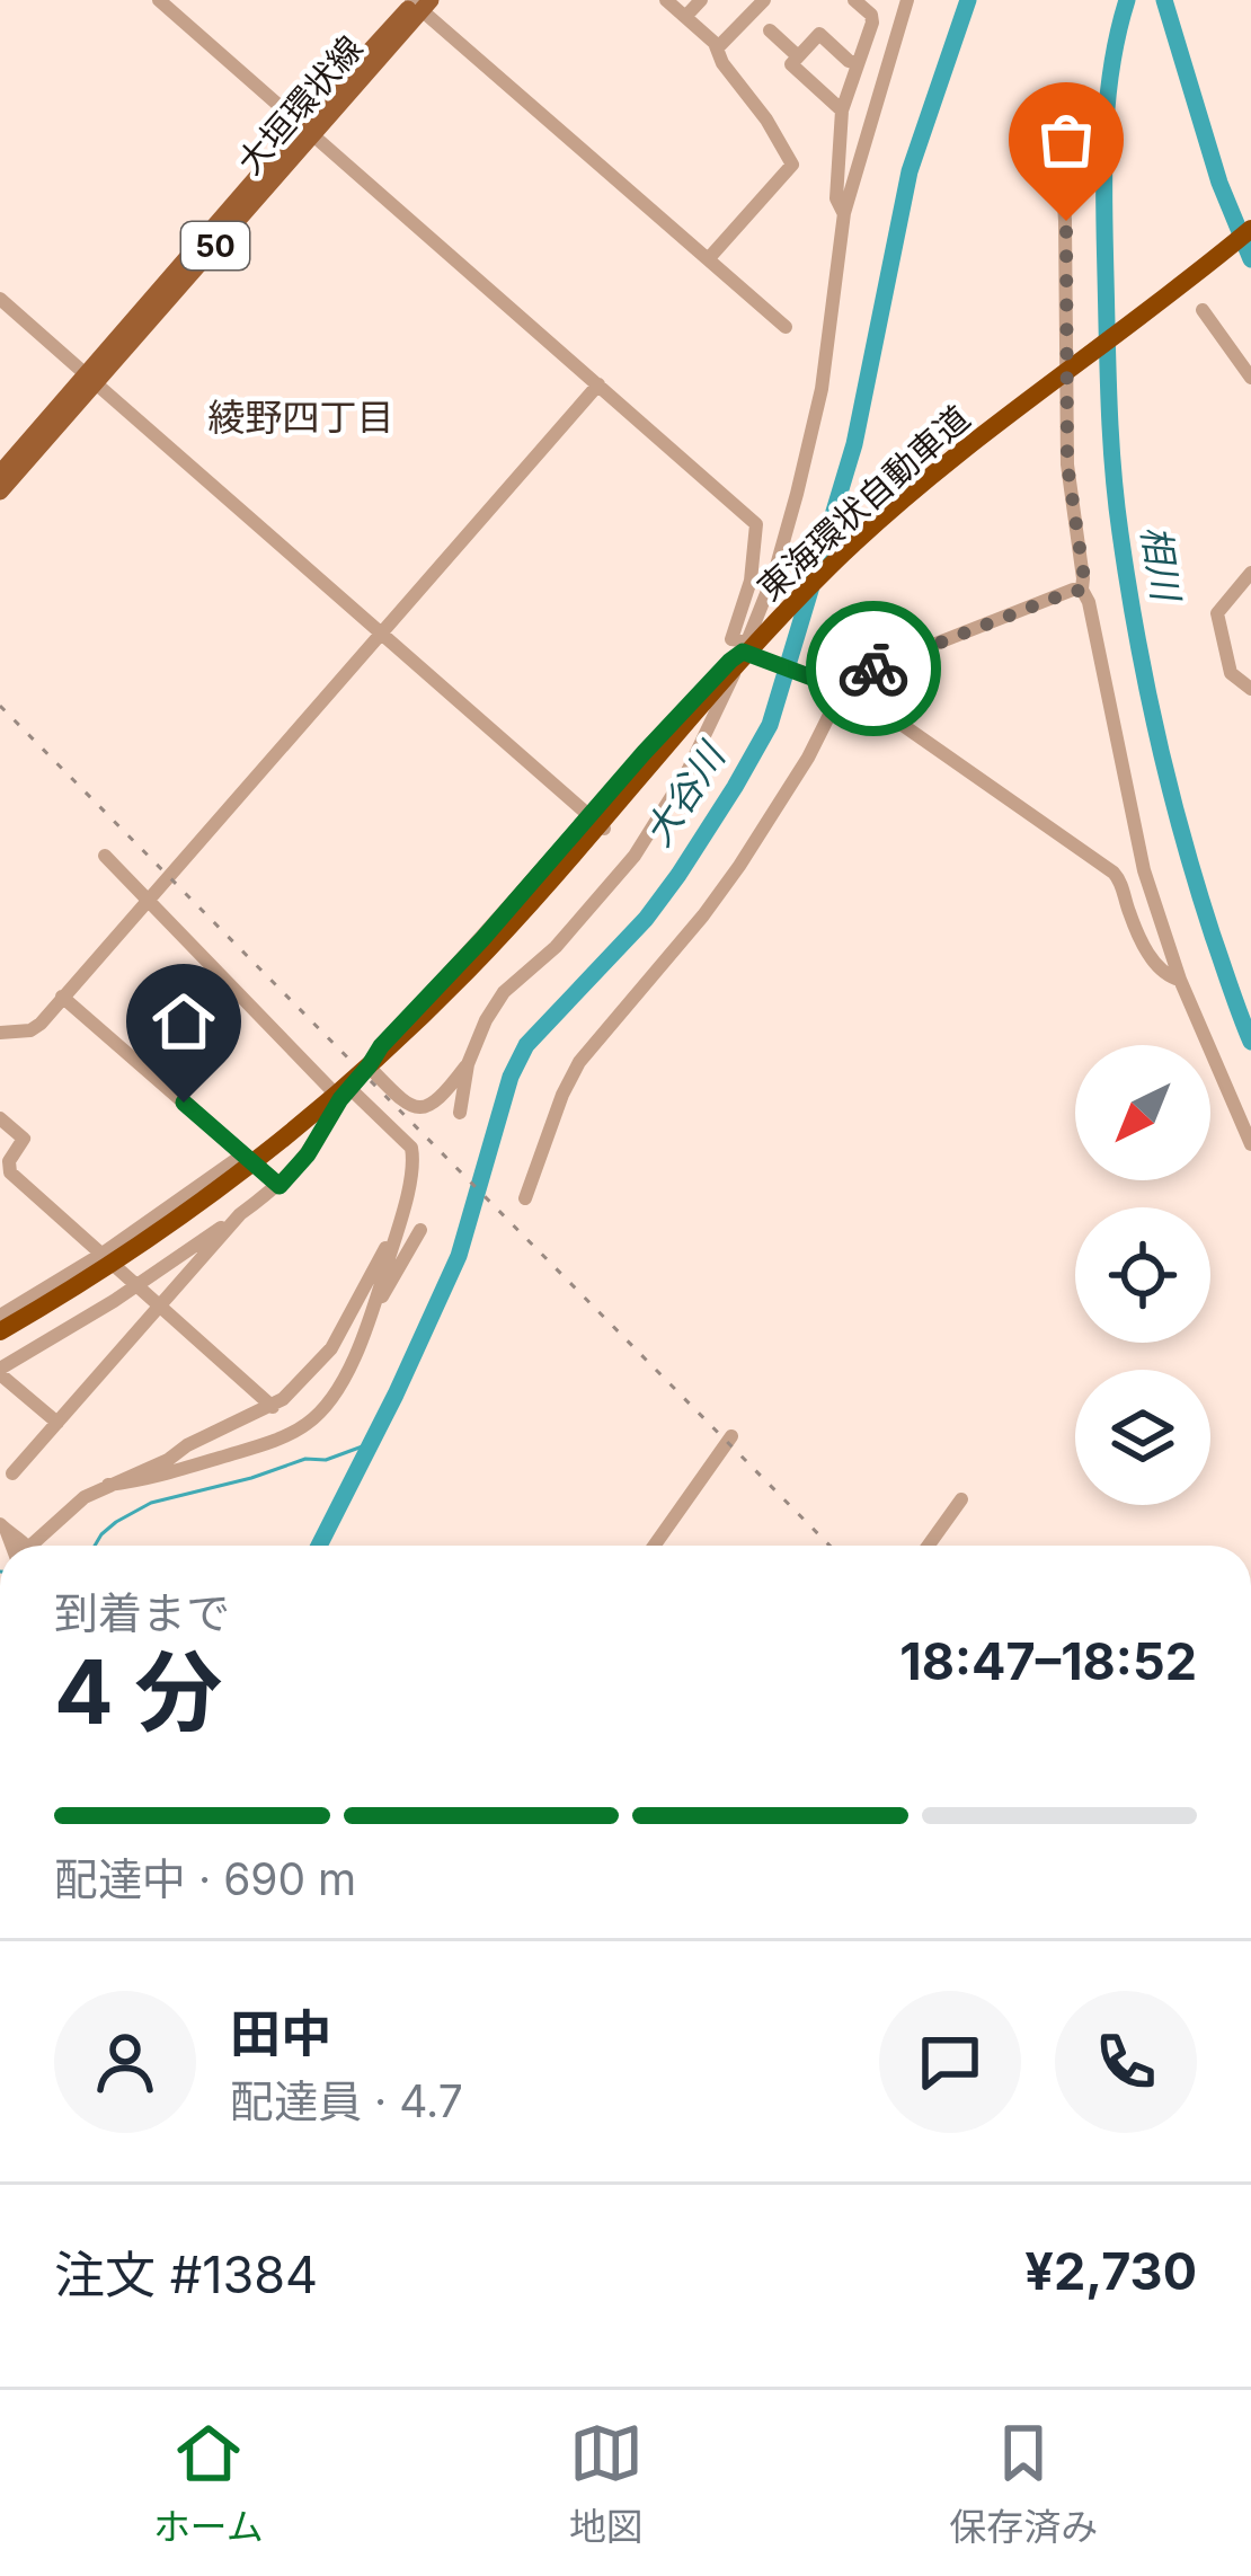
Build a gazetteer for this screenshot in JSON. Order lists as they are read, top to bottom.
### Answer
{
  "streets": {
    "highway": ["東海環状自動車道"],
    "main road": ["大垣環状線", "50"]
  },
  "districts": ["綾野四丁目"],
  "water": ["相川", "大谷川"],
  "north": "bottom left",
  "page": {
    "heading": ["4 分", "到着まで", "18:47–18:52"],
    "panel": [
      "田中",
      "配達員 · 4.7",
      "注文 #1384",
      "¥2,730"
    ],
    "bar": "配達中 · 690 m",
    "tabs": ["ホーム", "地図", "保存済み"]
  }
}
